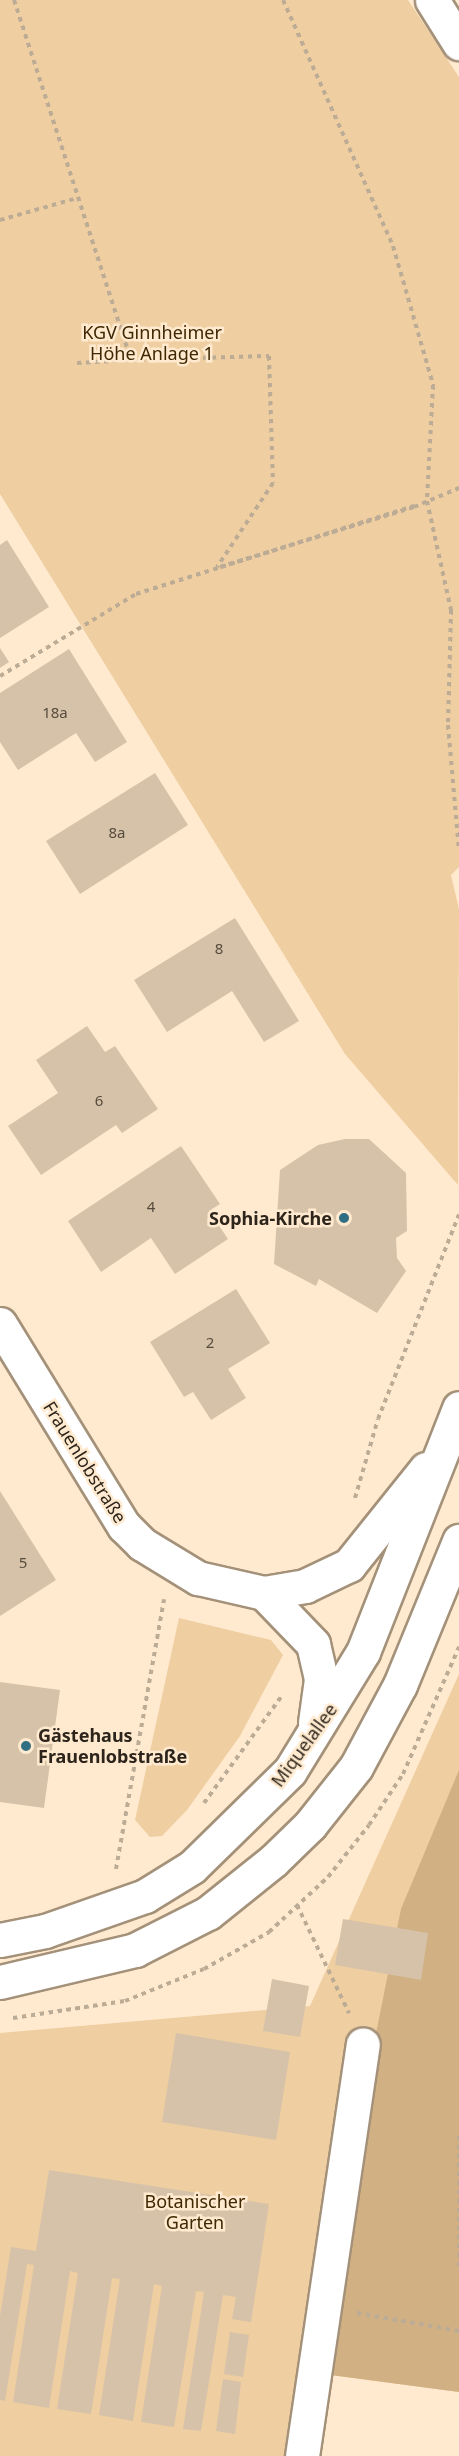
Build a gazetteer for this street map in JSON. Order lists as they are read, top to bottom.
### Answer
{
  "streets": {
    "main road": ["Frauenlobstraße", "Miquelallee"]
  },
  "parks": ["KGV Ginnheimer Höhe Anlage 1", "Botanischer Garten"],
  "places": ["Sophia-Kirche", "Gästehaus Frauenlobstraße"],
  "house_numbers": [
    "18a",
    "8a",
    "8",
    "6",
    "4",
    "2",
    "5"
  ]
}
